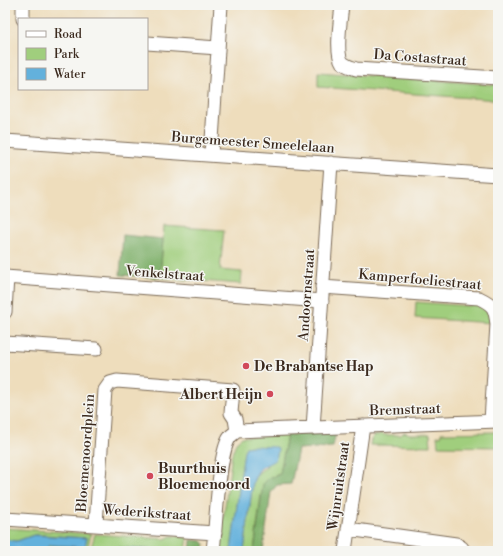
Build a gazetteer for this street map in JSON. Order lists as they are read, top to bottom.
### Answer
{
  "streets": {
    "street": [
      "Da Costastraat",
      "Burgemeester Smeelelaan",
      "Venkelstraat",
      "Kamperfoeliestraat",
      "Andoornstraat",
      "Bremstraat",
      "Bloemenoordplein",
      "Wijnruitstraat",
      "Wederikstraat"
    ]
  },
  "crossings": [
    ["Burgemeester Smeelelaan", "Andoornstraat"],
    ["Venkelstraat", "Andoornstraat"],
    ["Kamperfoeliestraat", "Andoornstraat"],
    ["Kamperfoeliestraat", "Bremstraat"],
    ["Andoornstraat", "Bremstraat"],
    ["Bremstraat", "Bloemenoordplein"],
    ["Bremstraat", "Wijnruitstraat"],
    ["Bloemenoordplein", "Wederikstraat"]
  ],
  "places": ["De Brabantse Hap", "Albert Heijn", "Buurthuis Bloemenoord"],
  "legend": ["Road", "Park", "Water"]
}
